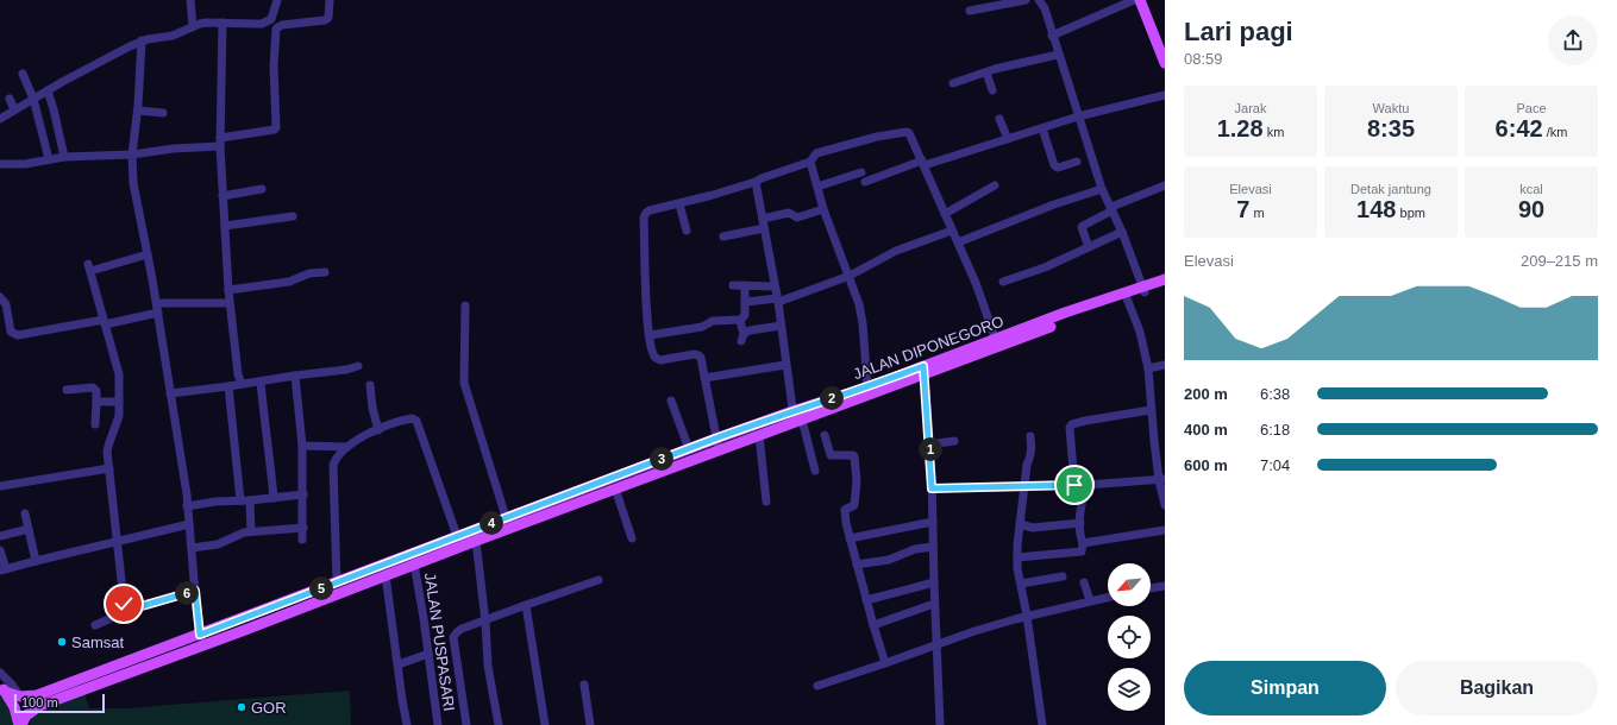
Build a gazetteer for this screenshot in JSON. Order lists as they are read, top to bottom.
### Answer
{
  "streets": {
    "main road": ["JALAN DIPONEGORO"],
    "street": ["JALAN PUSPASARI"]
  },
  "crossings": [
    ["JALAN DIPONEGORO", "JALAN PUSPASARI"]
  ],
  "places": ["Samsat", "GOR"],
  "scale_bar": "100 m",
  "north": "bottom left",
  "page": {
    "heading": ["Lari pagi", "08:59"],
    "stats": [
      ["Jarak", "1.28 km"],
      ["Waktu", "8:35"],
      ["Pace", "6:42 /km"],
      ["Elevasi", "7 m"],
      ["Detak jantung", "148 bpm"],
      ["kcal", "90"]
    ],
    "chart": ["Elevasi", "209–215 m"],
    "list": [
      {
        "name": "200 m",
        "note": "6:38"
      },
      {
        "name": "400 m",
        "note": "6:18"
      },
      {
        "name": "600 m",
        "note": "7:04"
      }
    ],
    "pins": [
      "2",
      "1",
      "3",
      "4",
      "5",
      "6"
    ],
    "buttons": ["Simpan", "Bagikan"],
    "scale": "100 m"
  }
}
